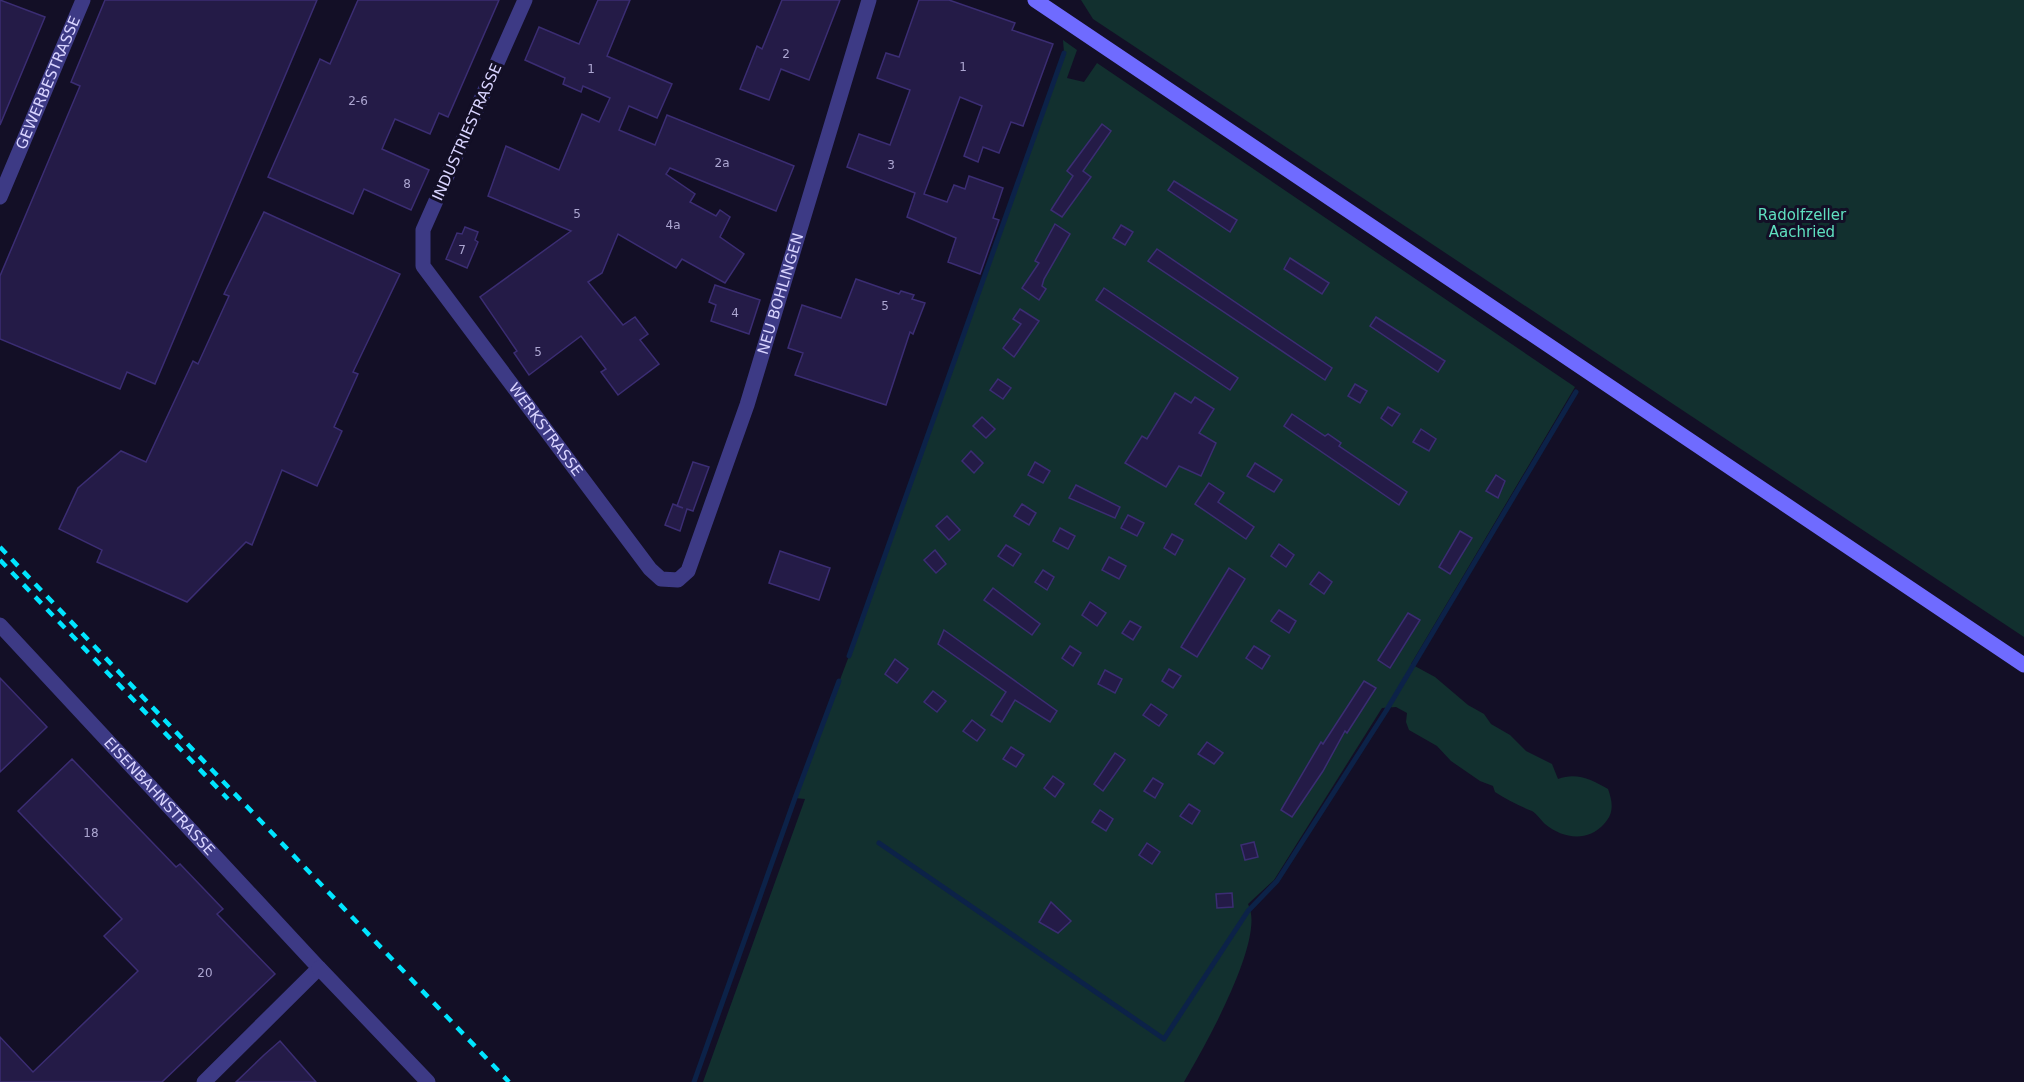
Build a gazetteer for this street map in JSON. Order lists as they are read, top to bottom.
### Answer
{
  "streets": {
    "street": [
      "GEWERBESTRASSE",
      "INDUSTRIESTRASSE",
      "NEU BOHLINGEN",
      "WERKSTRASSE",
      "EISENBAHNSTRASSE"
    ]
  },
  "crossings": [
    ["INDUSTRIESTRASSE", "WERKSTRASSE"],
    ["NEU BOHLINGEN", "WERKSTRASSE"]
  ],
  "parks": ["Radolfzeller Aachried"],
  "house_numbers": [
    "2",
    "1",
    "1",
    "2-6",
    "2a",
    "3",
    "8",
    "5",
    "4a",
    "7",
    "5",
    "4",
    "5",
    "18",
    "20"
  ]
}
